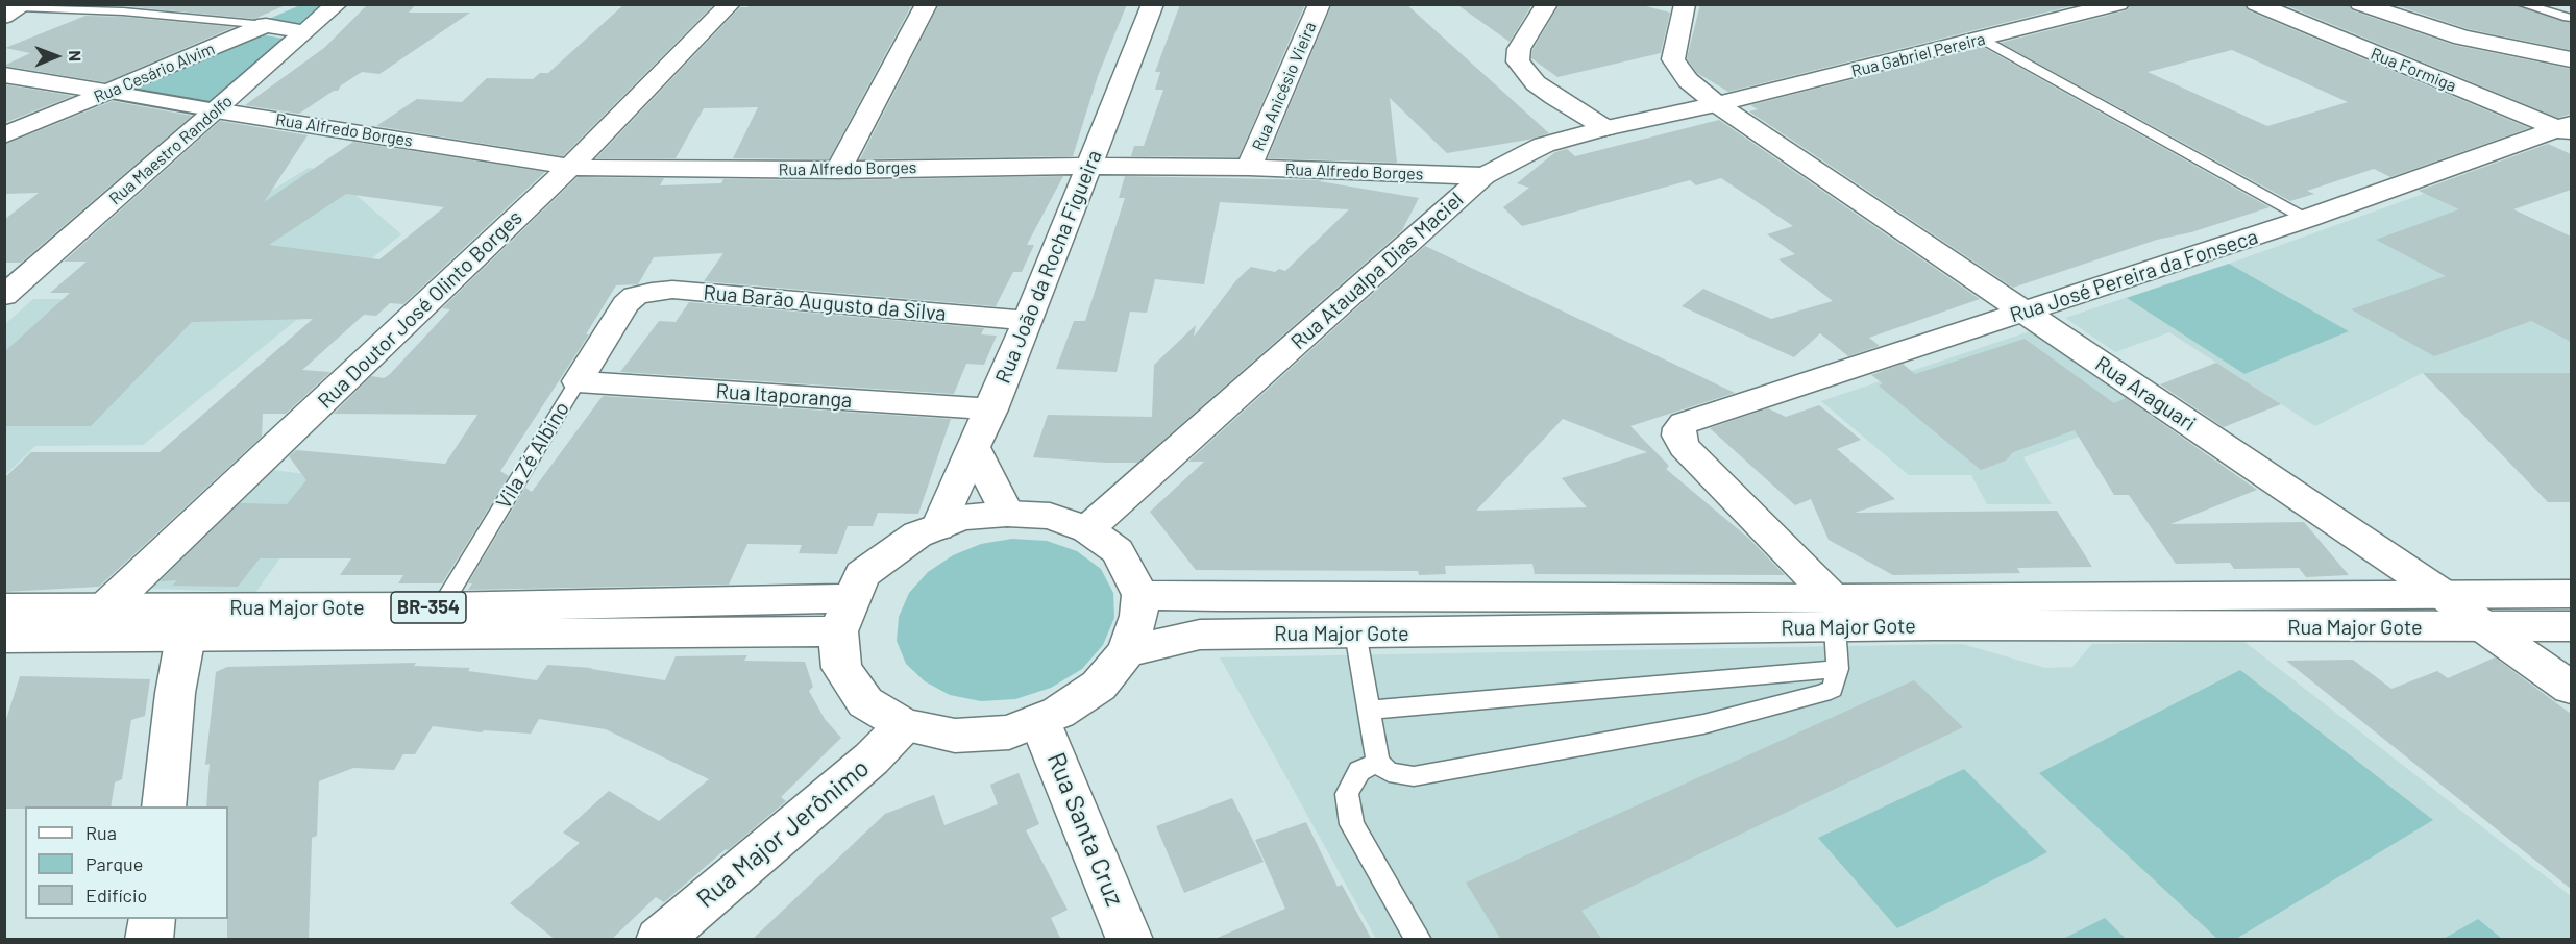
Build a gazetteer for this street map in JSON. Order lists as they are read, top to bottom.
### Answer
{
  "streets": {
    "street": [
      "Rua Gabriel Pereira",
      "Rua Formiga",
      "Rua Cesário Alvim",
      "Rua Anicésio Vieira",
      "Rua Alfredo Borges",
      "Rua Maestro Randolfo",
      "Rua João da Rocha Figueira",
      "Rua Ataualpa Dias Maciel",
      "Rua José Pereira da Fonseca",
      "Rua Barão Augusto da Silva",
      "Rua Doutor José Olinto Borges",
      "Rua Araguari",
      "Rua Itaporanga",
      "Vila Zé Albino",
      "Rua Major Gote",
      "BR-354",
      "Rua Santa Cruz",
      "Rua Major Jerônimo"
    ]
  },
  "crossings": [
    ["Rua Gabriel Pereira", "Rua Ataualpa Dias Maciel"],
    ["Rua Gabriel Pereira", "Rua Araguari"],
    ["Rua Formiga", "Rua José Pereira da Fonseca"],
    ["Rua Anicésio Vieira", "Rua Alfredo Borges"],
    ["Rua Alfredo Borges", "Rua Maestro Randolfo"],
    ["Rua Alfredo Borges", "Rua João da Rocha Figueira"],
    ["Rua Alfredo Borges", "Rua Ataualpa Dias Maciel"],
    ["Rua Alfredo Borges", "Rua Doutor José Olinto Borges"],
    ["Rua João da Rocha Figueira", "Rua Barão Augusto da Silva"],
    ["Rua João da Rocha Figueira", "Rua Itaporanga"],
    ["Rua Ataualpa Dias Maciel", "Rua Araguari"],
    ["Rua José Pereira da Fonseca", "Rua Araguari"],
    ["Rua José Pereira da Fonseca", "Rua Major Gote"],
    ["Rua Barão Augusto da Silva", "Vila Zé Albino"],
    ["Rua Doutor José Olinto Borges", "Rua Major Gote"],
    ["Rua Araguari", "Rua Major Gote"],
    ["Rua Itaporanga", "Vila Zé Albino"],
    ["Vila Zé Albino", "Rua Major Gote"]
  ],
  "legend": ["Rua", "Parque", "Edifício"],
  "north": "right"
}
